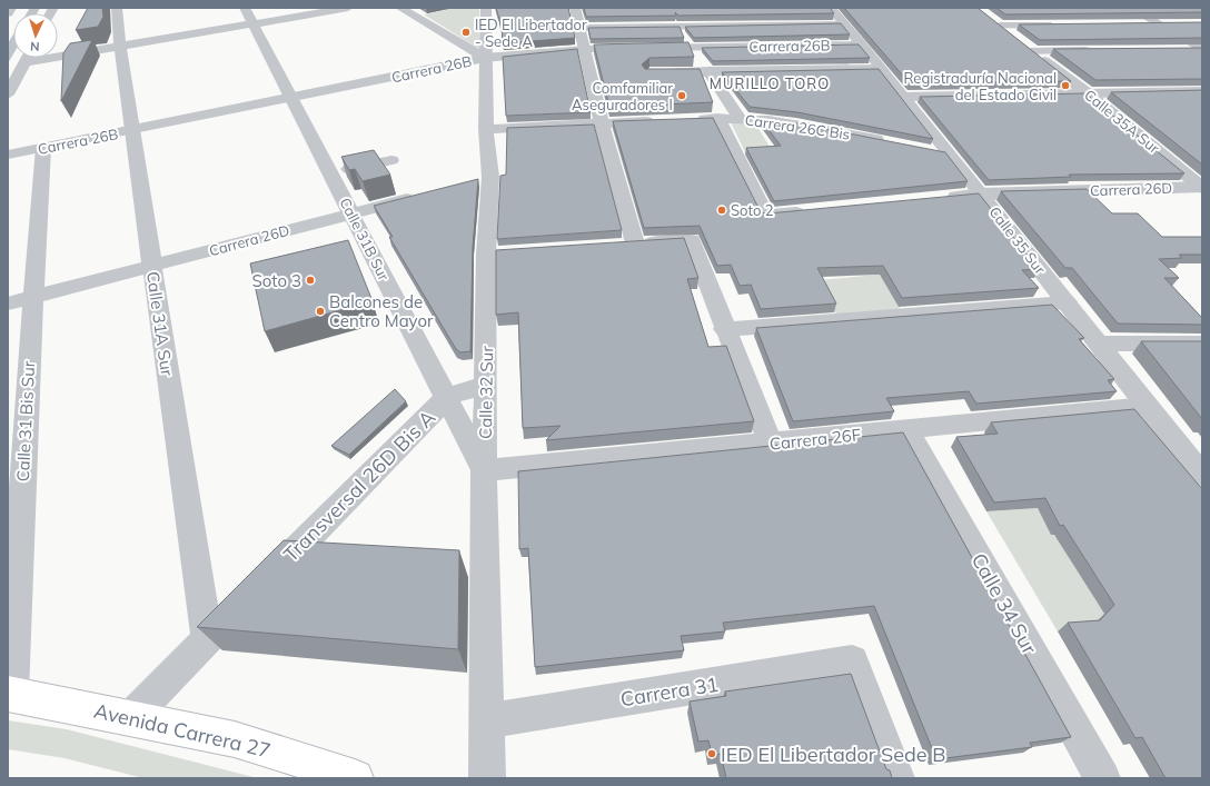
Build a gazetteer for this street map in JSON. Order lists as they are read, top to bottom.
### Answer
{
  "streets": {
    "main road": ["Avenida Carrera 27"],
    "street": [
      "Carrera 26B",
      "Calle 35A Sur",
      "Carrera 26C Bis",
      "Carrera 26D",
      "Calle 31B Sur",
      "Calle 35 Sur",
      "Calle 31A Sur",
      "Calle 32 Sur",
      "Calle 31 Bis Sur",
      "Carrera 26F",
      "Transversal 26D Bis A",
      "Calle 34 Sur",
      "Carrera 31"
    ]
  },
  "crossings": [
    ["Carrera 26B", "Calle 31B Sur"],
    ["Carrera 26B", "Calle 35 Sur"],
    ["Carrera 26B", "Calle 31A Sur"],
    ["Carrera 26B", "Calle 32 Sur"],
    ["Carrera 26B", "Calle 31 Bis Sur"],
    ["Calle 35A Sur", "Carrera 26D"],
    ["Carrera 26D", "Calle 31B Sur"],
    ["Carrera 26D", "Calle 35 Sur"],
    ["Carrera 26D", "Calle 31A Sur"],
    ["Carrera 26D", "Calle 31 Bis Sur"],
    ["Calle 31B Sur", "Calle 32 Sur"],
    ["Calle 31B Sur", "Carrera 26F"],
    ["Calle 31B Sur", "Transversal 26D Bis A"],
    ["Calle 35 Sur", "Carrera 26F"],
    ["Calle 32 Sur", "Carrera 26F"],
    ["Calle 32 Sur", "Transversal 26D Bis A"],
    ["Calle 32 Sur", "Carrera 31"],
    ["Calle 31 Bis Sur", "Avenida Carrera 27"],
    ["Carrera 26F", "Calle 34 Sur"]
  ],
  "districts": ["MURILLO TORO"],
  "places": [
    "IED El Libertador - Sede A",
    "Registraduría Nacional del Estado Civil",
    "Comfamiliar Aseguradores I",
    "Soto 2",
    "Soto 3",
    "Balcones de Centro Mayor",
    "IED El Libertador Sede B"
  ],
  "north": "bottom"
}
